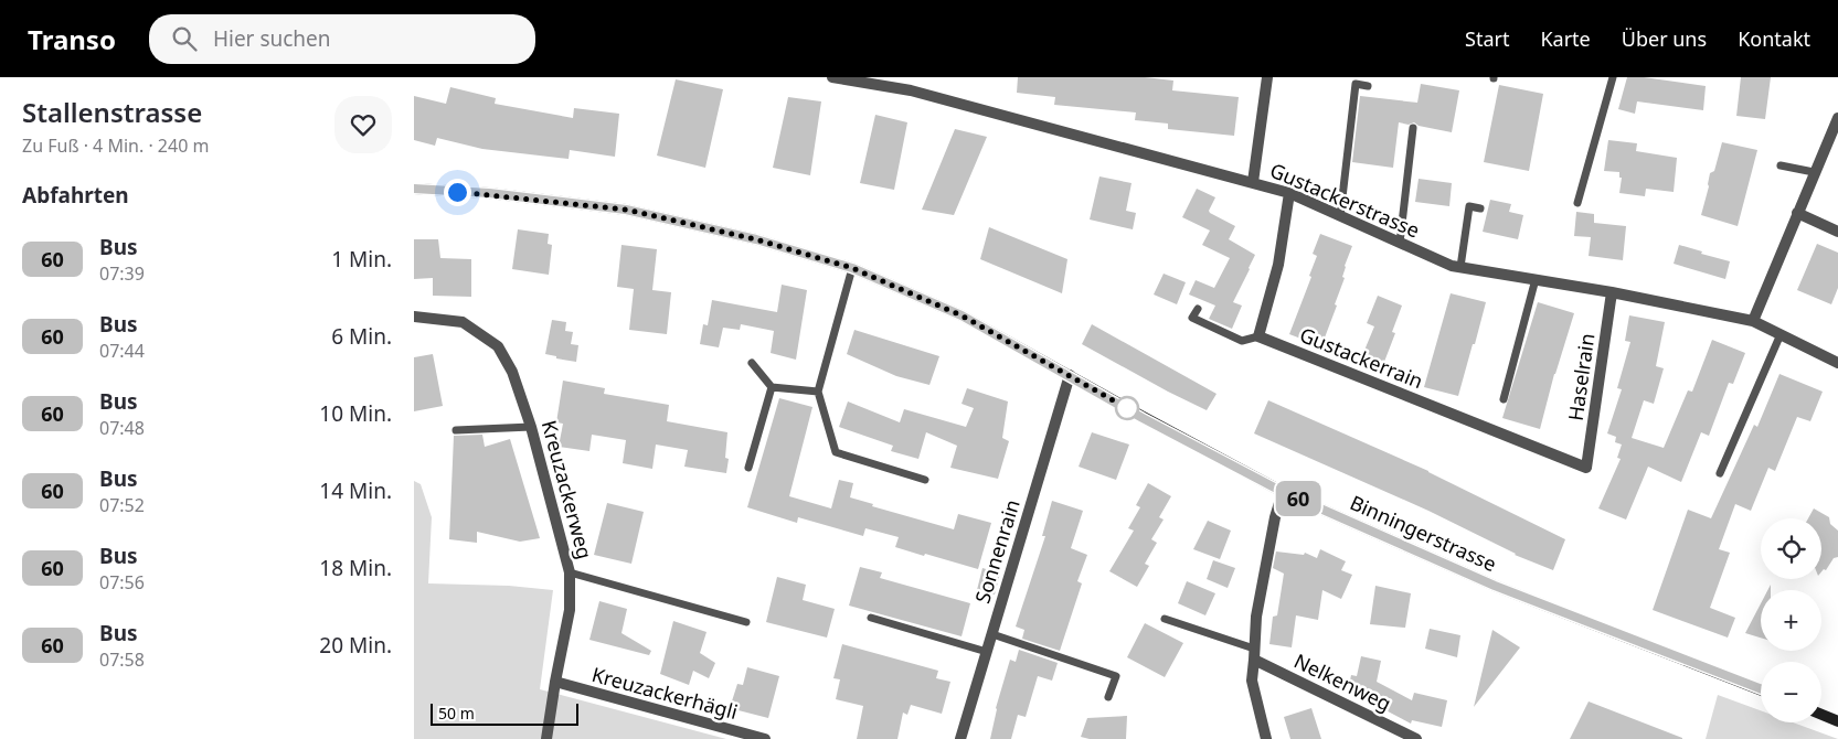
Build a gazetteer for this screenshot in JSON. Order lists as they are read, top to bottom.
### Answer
{
  "streets": {
    "main road": ["Binningerstrasse"],
    "street": [
      "Gustackerstrasse",
      "Gustackerrain",
      "Haselrain",
      "Kreuzackerweg",
      "Sonnenrain",
      "Nelkenweg",
      "Kreuzackerhägli"
    ]
  },
  "crossings": [
    ["Gustackerstrasse", "Haselrain"],
    ["Gustackerrain", "Haselrain"],
    ["Kreuzackerweg", "Kreuzackerhägli"],
    ["Binningerstrasse", "Sonnenrain"]
  ],
  "lines": ["bus line 60"],
  "scale_bar": "50 m",
  "page": {
    "header": "Transo",
    "search": "Hier suchen",
    "nav": [
      "Start",
      "Karte",
      "Über uns",
      "Kontakt"
    ],
    "heading": [
      ["Stallenstrasse", "Zu Fuß · 4 Min. · 240 m"],
      "Abfahrten"
    ],
    "on_map": "60",
    "list": [
      {
        "mark": "60",
        "name": "Bus",
        "note": "07:39",
        "value": "1 Min."
      },
      {
        "mark": "60",
        "name": "Bus",
        "note": "07:44",
        "value": "6 Min."
      },
      {
        "mark": "60",
        "name": "Bus",
        "note": "07:48",
        "value": "10 Min."
      },
      {
        "mark": "60",
        "name": "Bus",
        "note": "07:52",
        "value": "14 Min."
      },
      {
        "mark": "60",
        "name": "Bus",
        "note": "07:56",
        "value": "18 Min."
      },
      {
        "mark": "60",
        "name": "Bus",
        "note": "07:58",
        "value": "20 Min."
      }
    ],
    "map_buttons": ["+", "−"],
    "scale": "50 m"
  }
}
